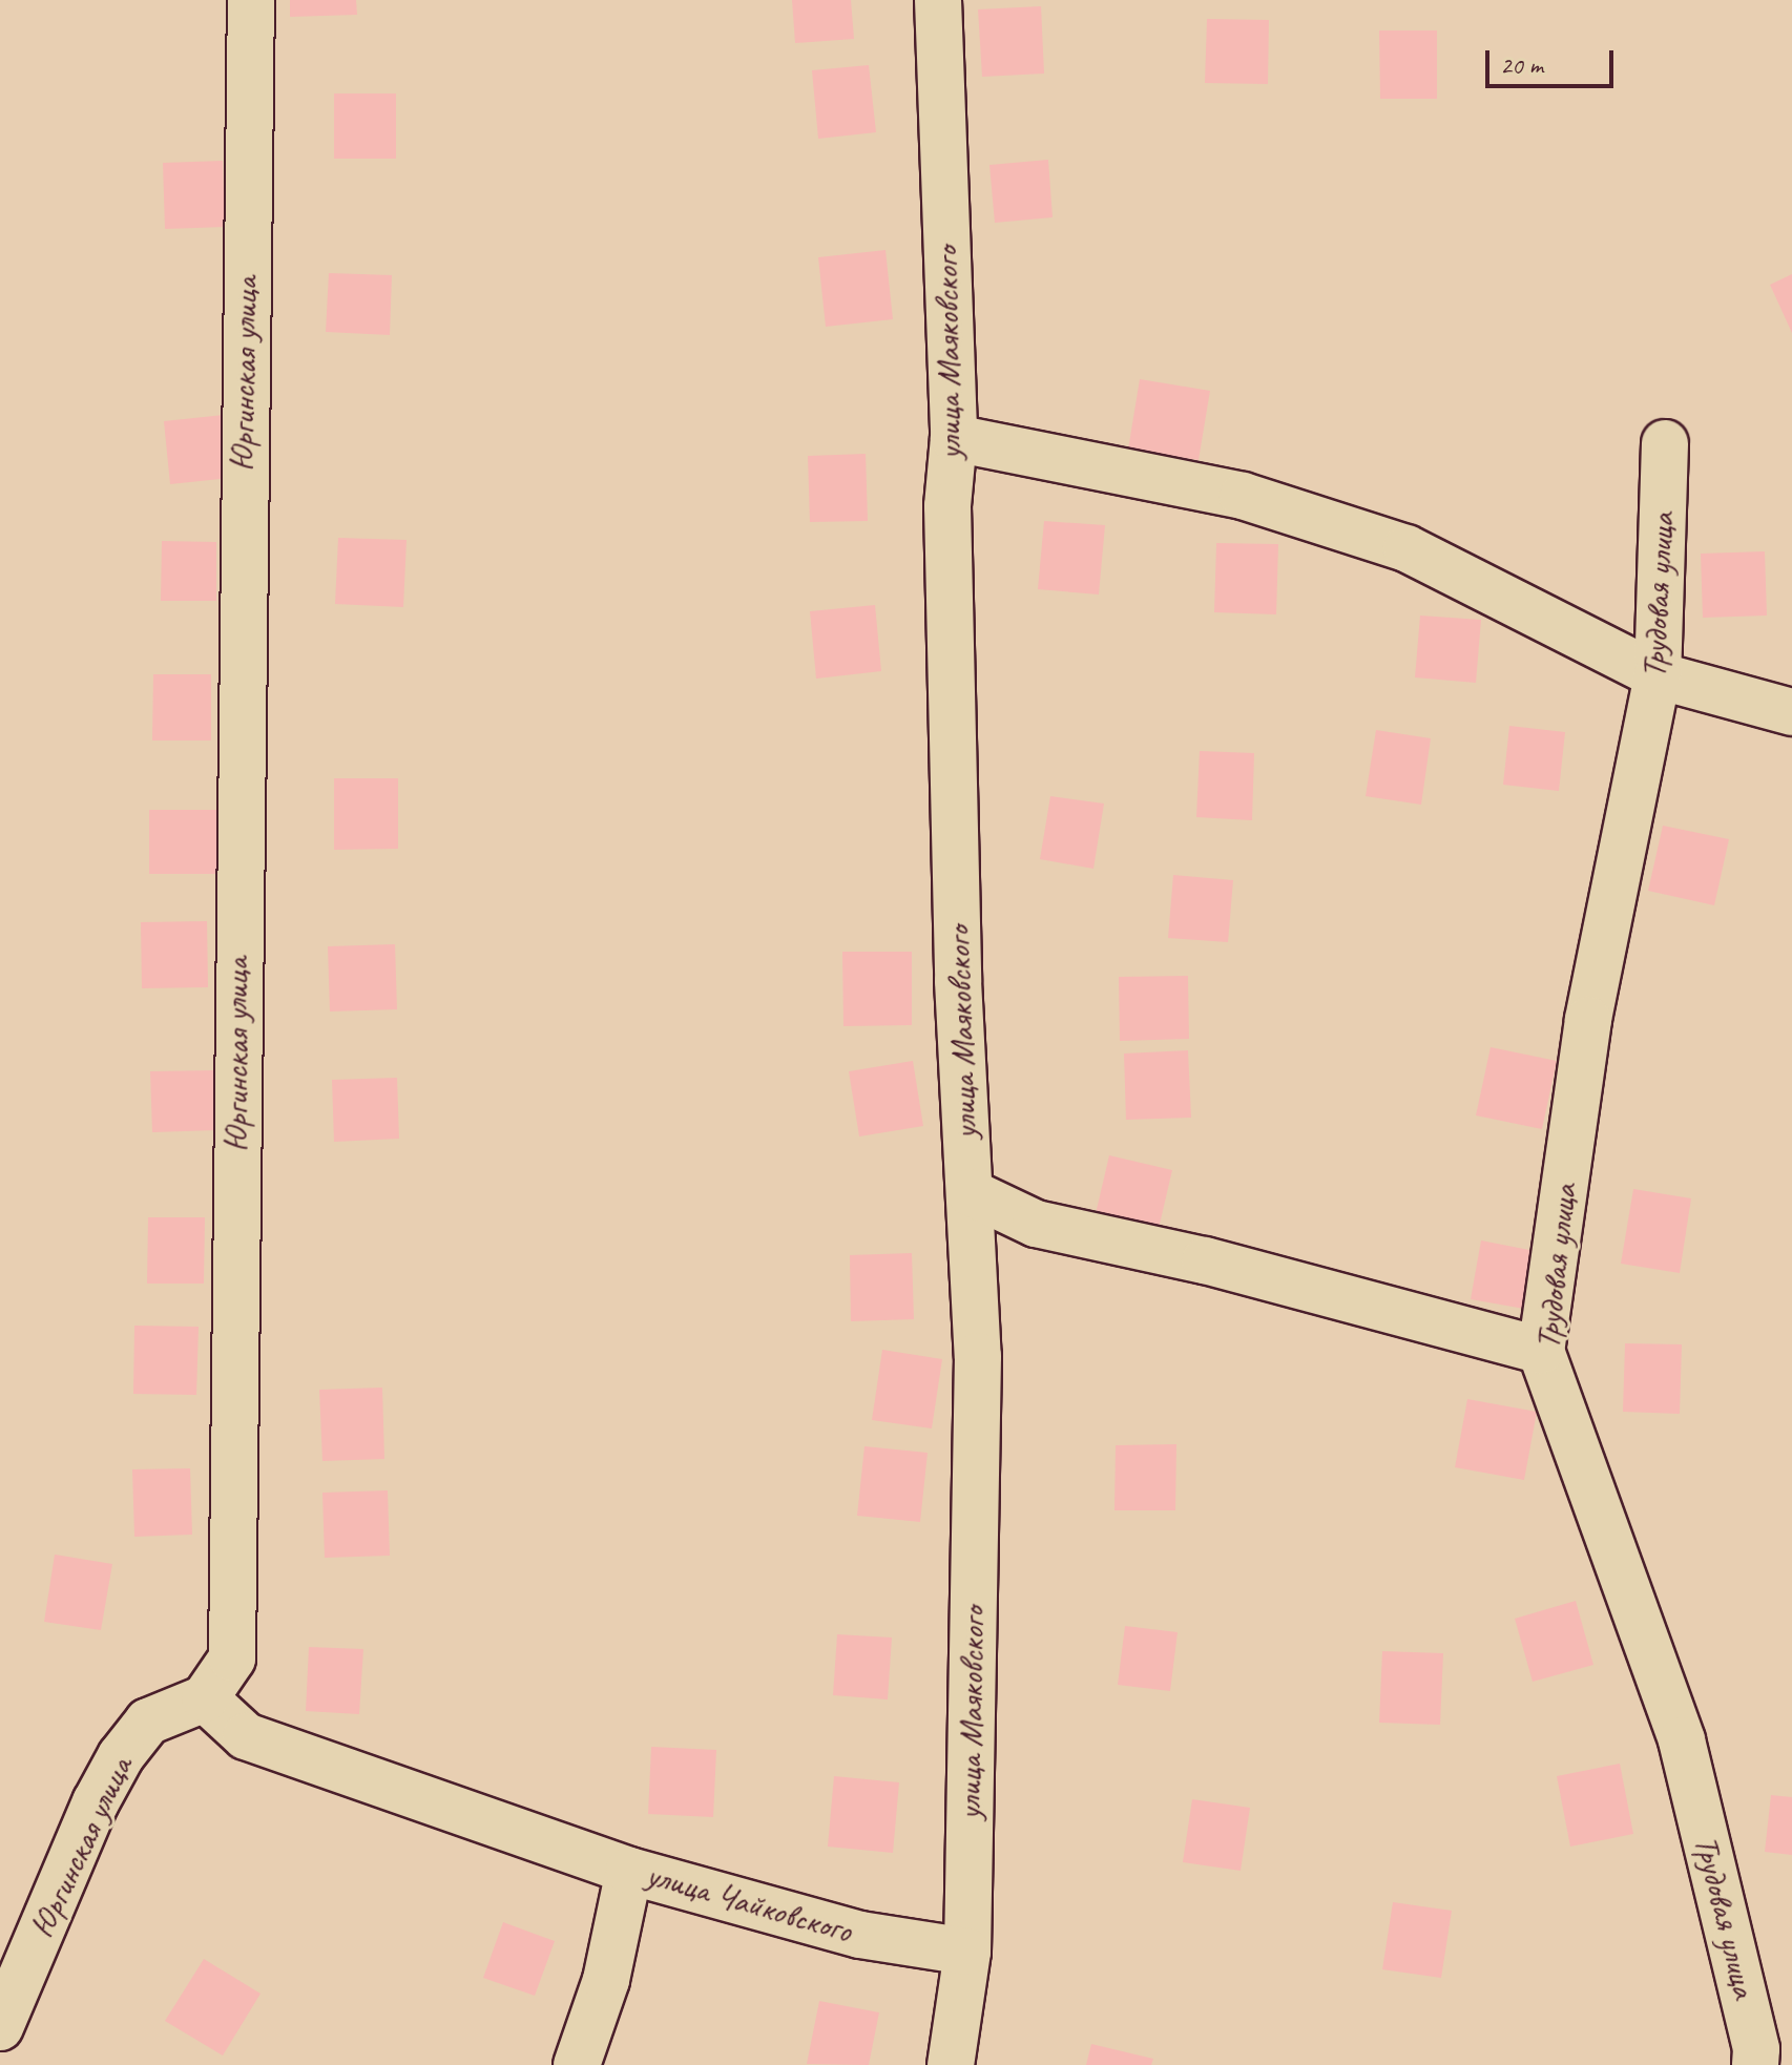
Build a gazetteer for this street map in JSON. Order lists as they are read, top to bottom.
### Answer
{
  "streets": {
    "street": [
      "улица Маяковского",
      "Юргинская улица",
      "Трудовая улица",
      "улица Чайковского"
    ]
  },
  "crossings": [
    ["улица Маяковского", "улица Чайковского"]
  ],
  "scale_bar": "20 m"
}
